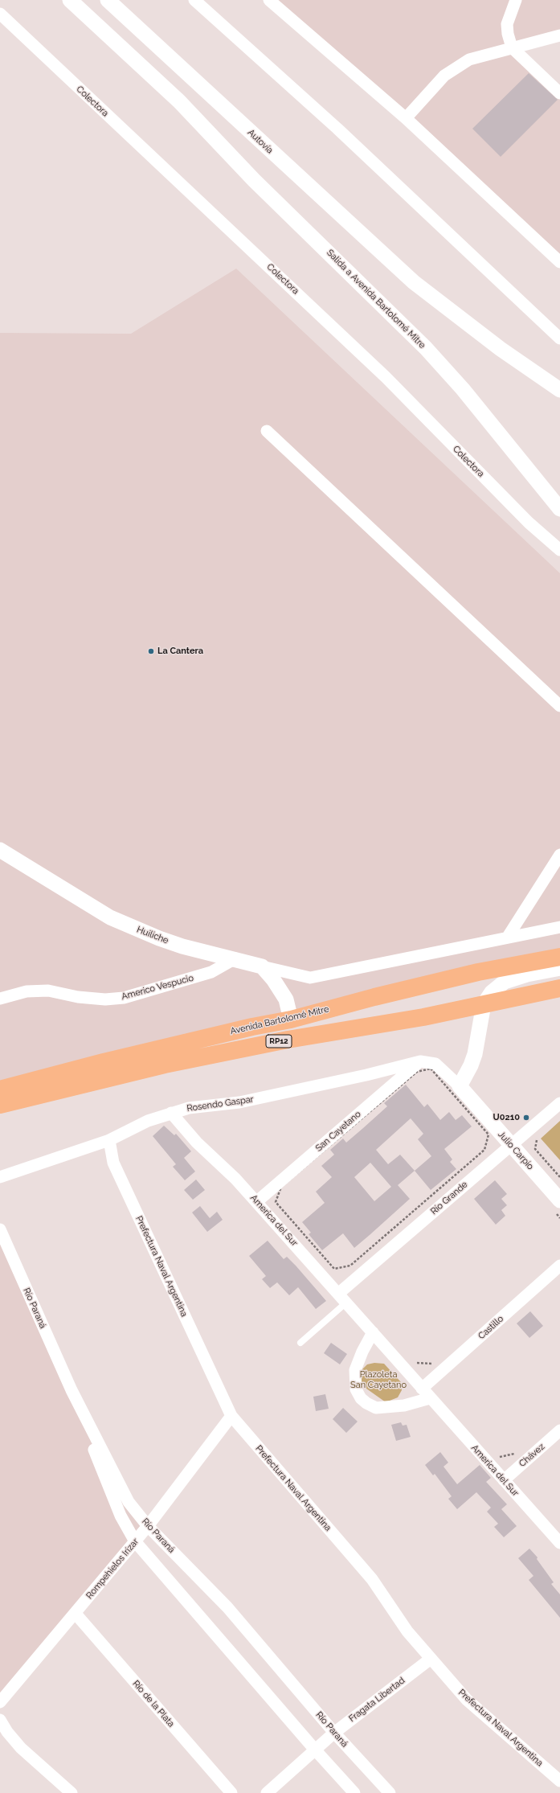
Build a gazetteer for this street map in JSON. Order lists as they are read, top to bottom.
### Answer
{
  "streets": {
    "main road": ["Avenida Bartolomé Mitre", "RP12"],
    "street": [
      "Colectora",
      "Autovía",
      "Salida a Avenida Bartolomé Mitre",
      "Huiliche",
      "Americo Vespucio",
      "Rosendo Gaspar",
      "San Cayetano",
      "Julio Carpio",
      "Río Grande",
      "America del Sur",
      "Prefectura Naval Argentina",
      "Río Paraná",
      "Castillo",
      "Chávez",
      "Rompehielos Irizar",
      "Fragata Libertad",
      "Río de la Plata"
    ]
  },
  "crossings": [
    ["Huiliche", "Americo Vespucio"],
    ["Rosendo Gaspar", "San Cayetano"],
    ["Rosendo Gaspar", "Julio Carpio"],
    ["Rosendo Gaspar", "America del Sur"],
    ["Rosendo Gaspar", "Prefectura Naval Argentina"],
    ["San Cayetano", "America del Sur"],
    ["Julio Carpio", "Río Grande"],
    ["Río Grande", "America del Sur"],
    ["America del Sur", "Castillo"],
    ["America del Sur", "Chávez"],
    ["Prefectura Naval Argentina", "Rompehielos Irizar"],
    ["Prefectura Naval Argentina", "Fragata Libertad"],
    ["Río Paraná", "Rompehielos Irizar"],
    ["Río Paraná", "Fragata Libertad"],
    ["Rompehielos Irizar", "Río de la Plata"]
  ],
  "parks": ["Plazoleta San Cayetano"],
  "places": ["La Cantera", "U0210"]
}
